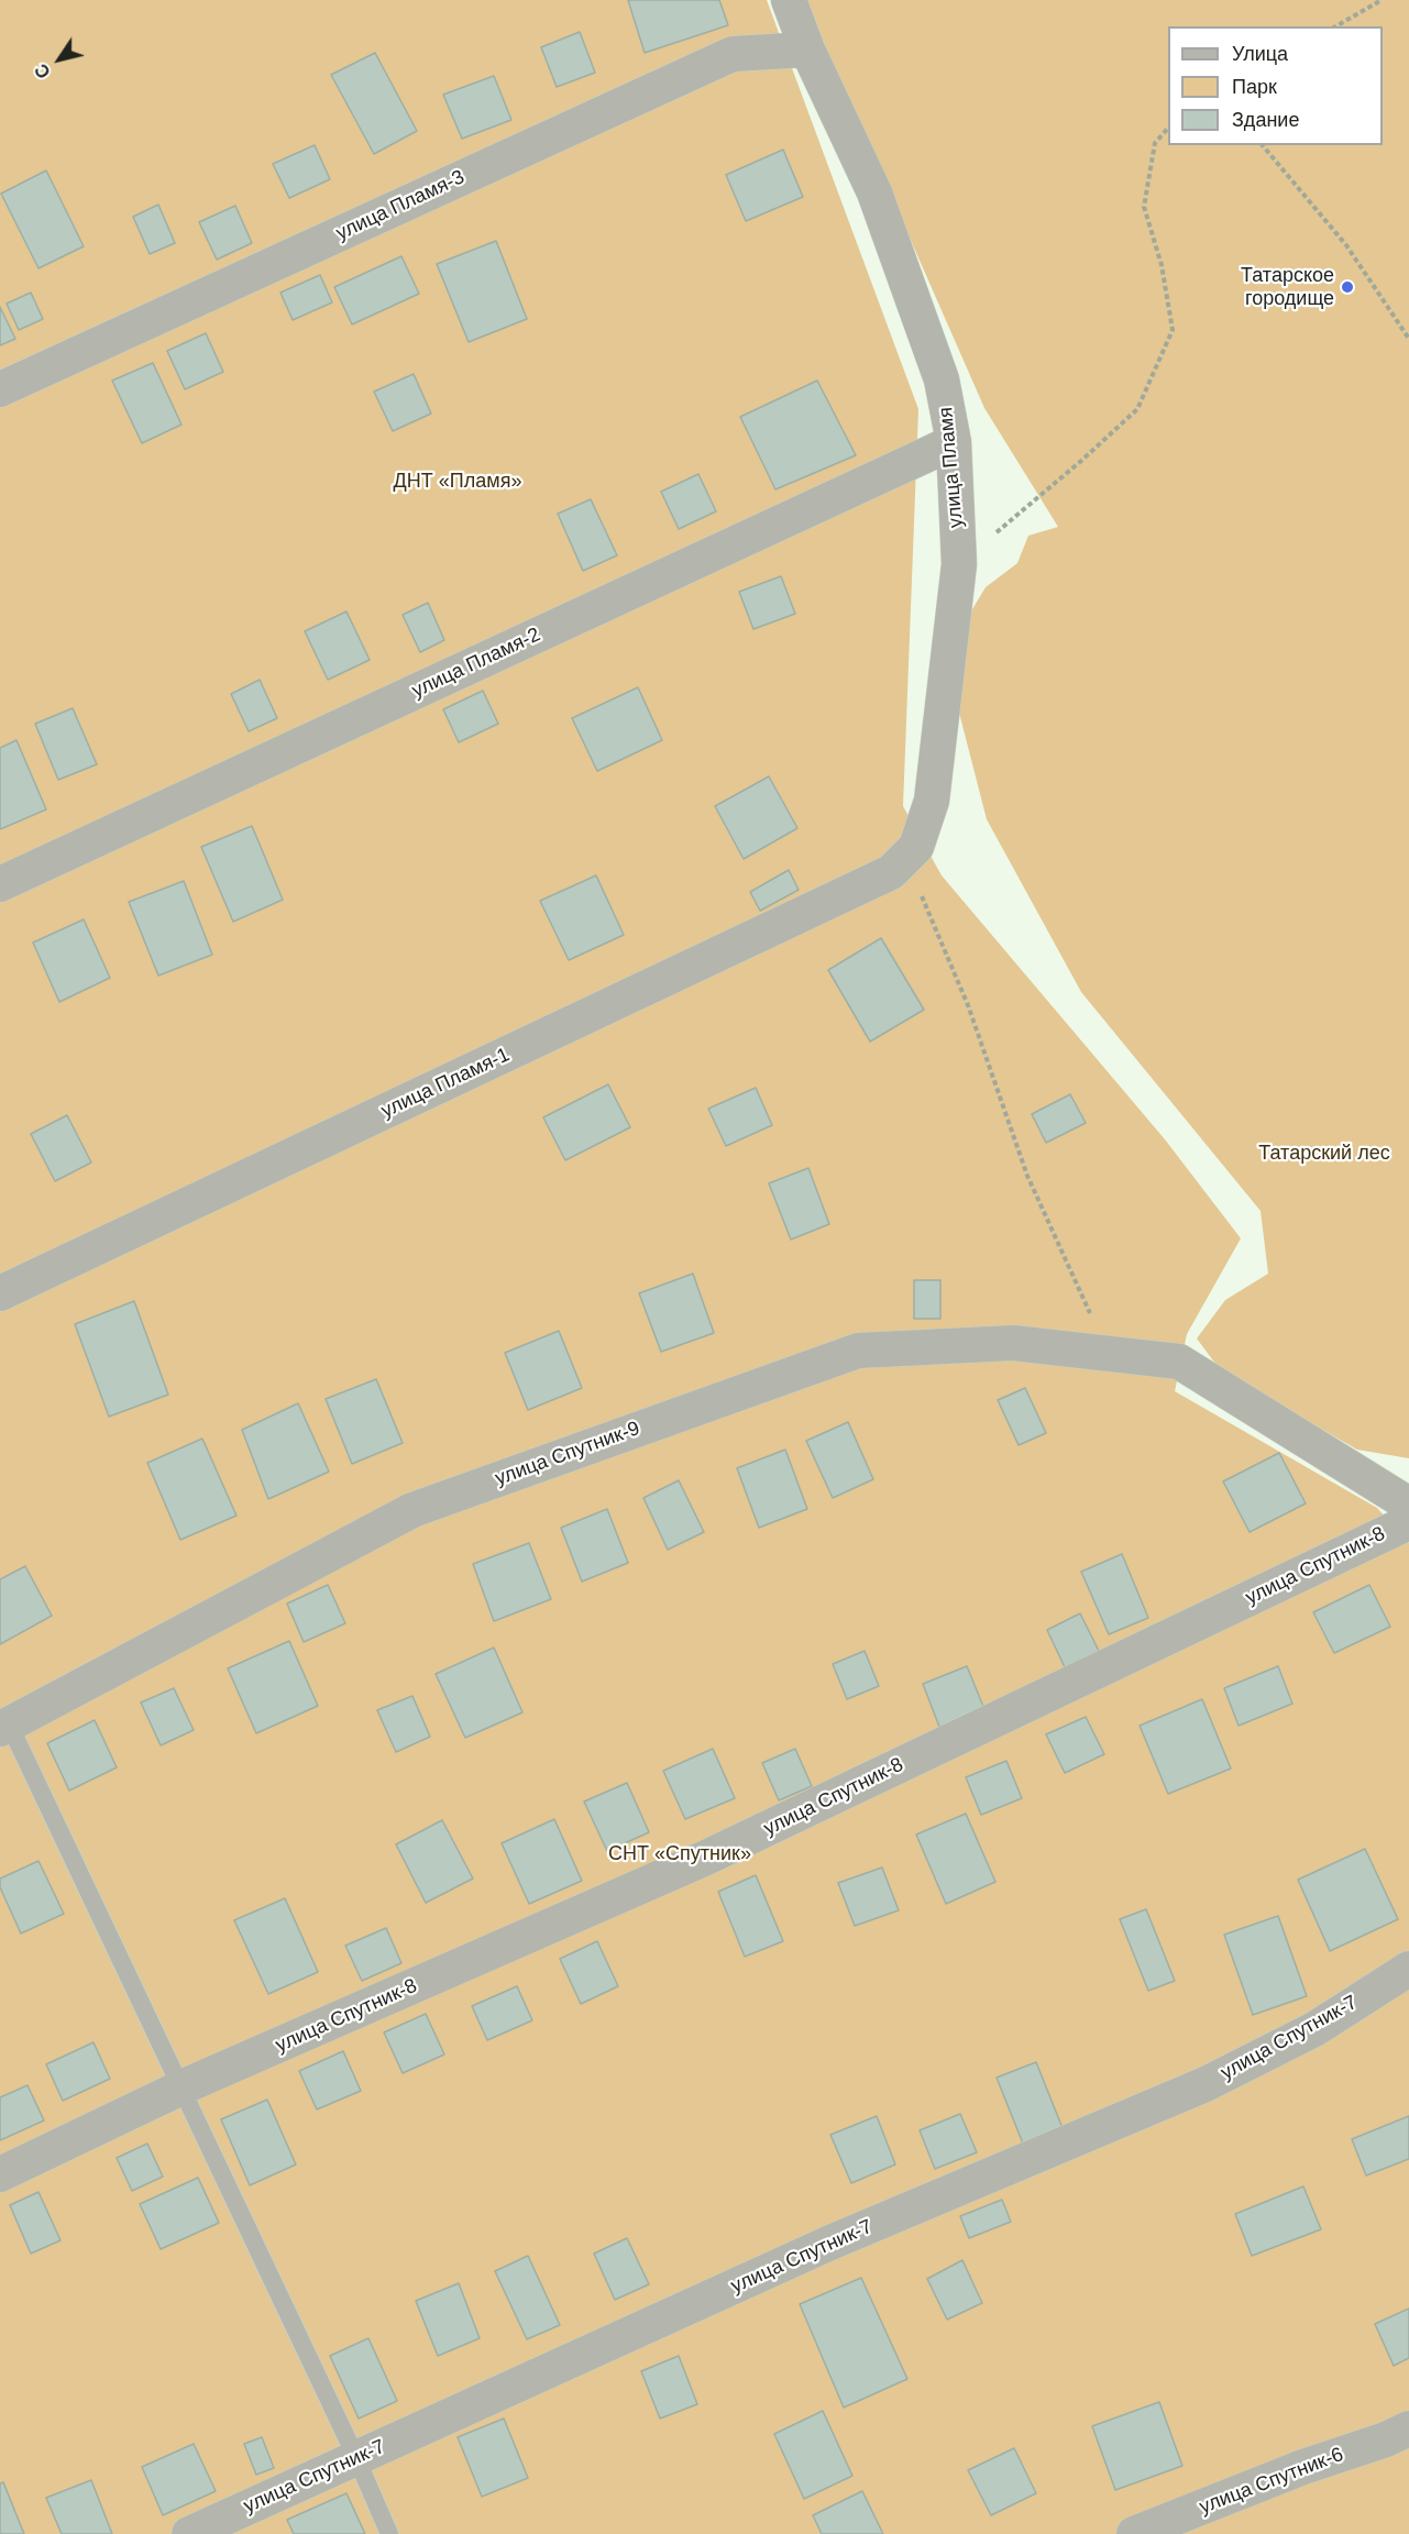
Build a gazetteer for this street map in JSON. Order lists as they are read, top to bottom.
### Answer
{
  "streets": {
    "street": [
      "улица Пламя-3",
      "улица Пламя",
      "улица Пламя-2",
      "улица Пламя-1",
      "улица Спутник-9",
      "улица Спутник-8",
      "улица Спутник-7",
      "улица Спутник-6"
    ]
  },
  "crossings": [
    ["улица Пламя-3", "улица Пламя"],
    ["улица Пламя", "улица Пламя-2"],
    ["улица Пламя", "улица Пламя-1"]
  ],
  "parks": ["ДНТ «Пламя»", "Татарский лес", "СНТ «Спутник»"],
  "places": ["Татарское городище"],
  "legend": ["Улица", "Парк", "Здание"],
  "north": "bottom left"
}
